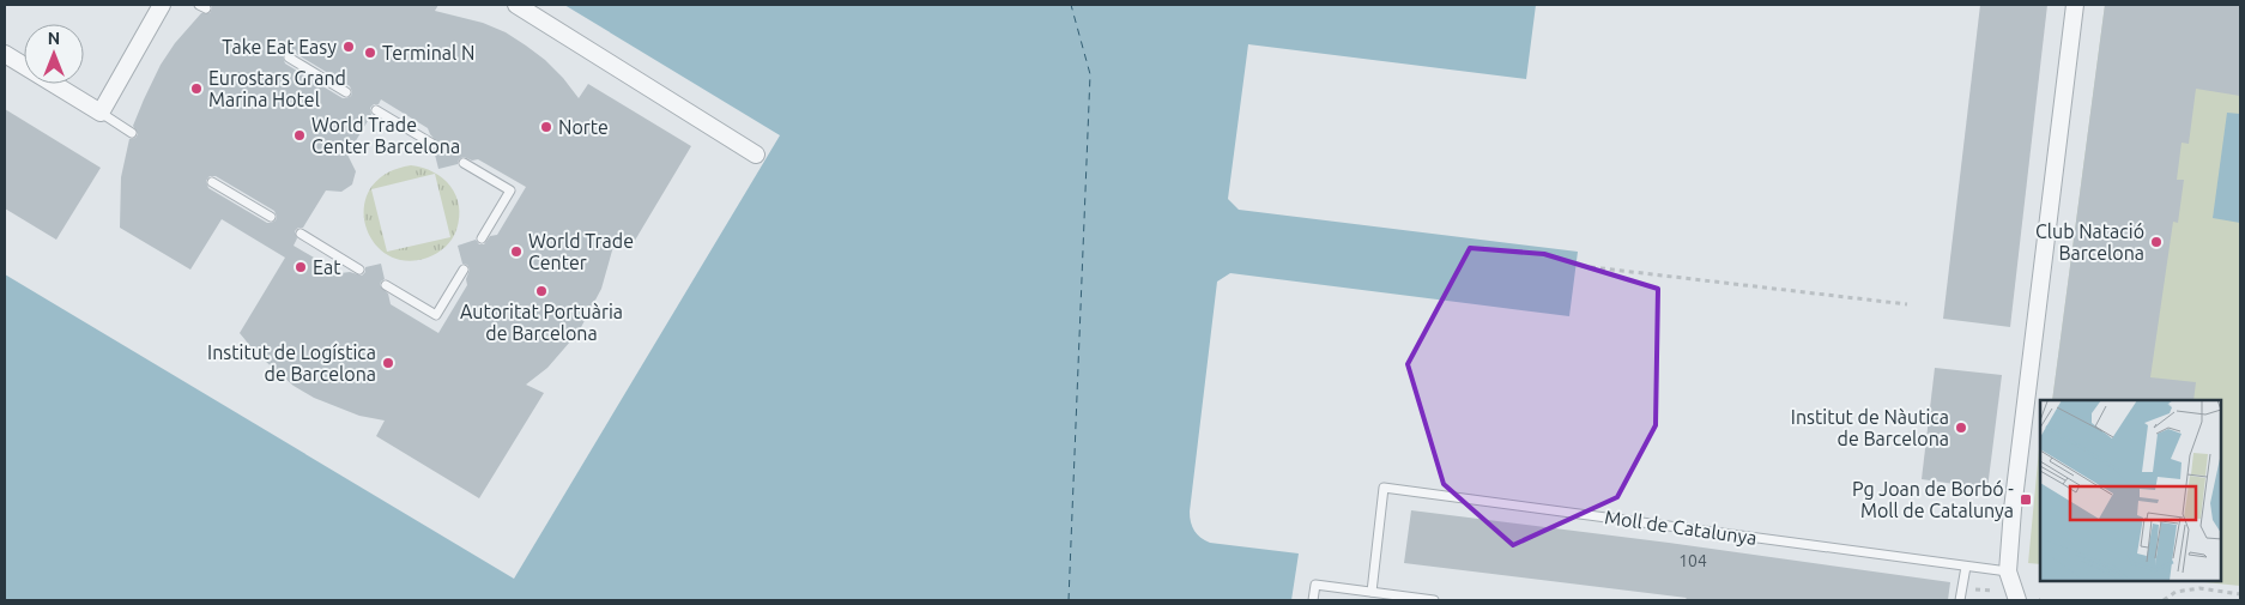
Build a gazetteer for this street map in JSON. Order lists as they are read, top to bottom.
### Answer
{
  "streets": {
    "lane": ["Moll de Catalunya"]
  },
  "places": {
    "other": [
      "Take Eat Easy",
      "Terminal N",
      "Eurostars Grand Marina Hotel",
      "Norte",
      "World Trade Center Barcelona",
      "Club Natació Barcelona",
      "World Trade Center",
      "Eat",
      "Autoritat Portuària de Barcelona",
      "Institut de Logística de Barcelona",
      "Institut de Nàutica de Barcelona"
    ],
    "transit": ["Pg Joan de Borbó - Moll de Catalunya"]
  },
  "house_numbers": ["104"],
  "north": "top"
}
